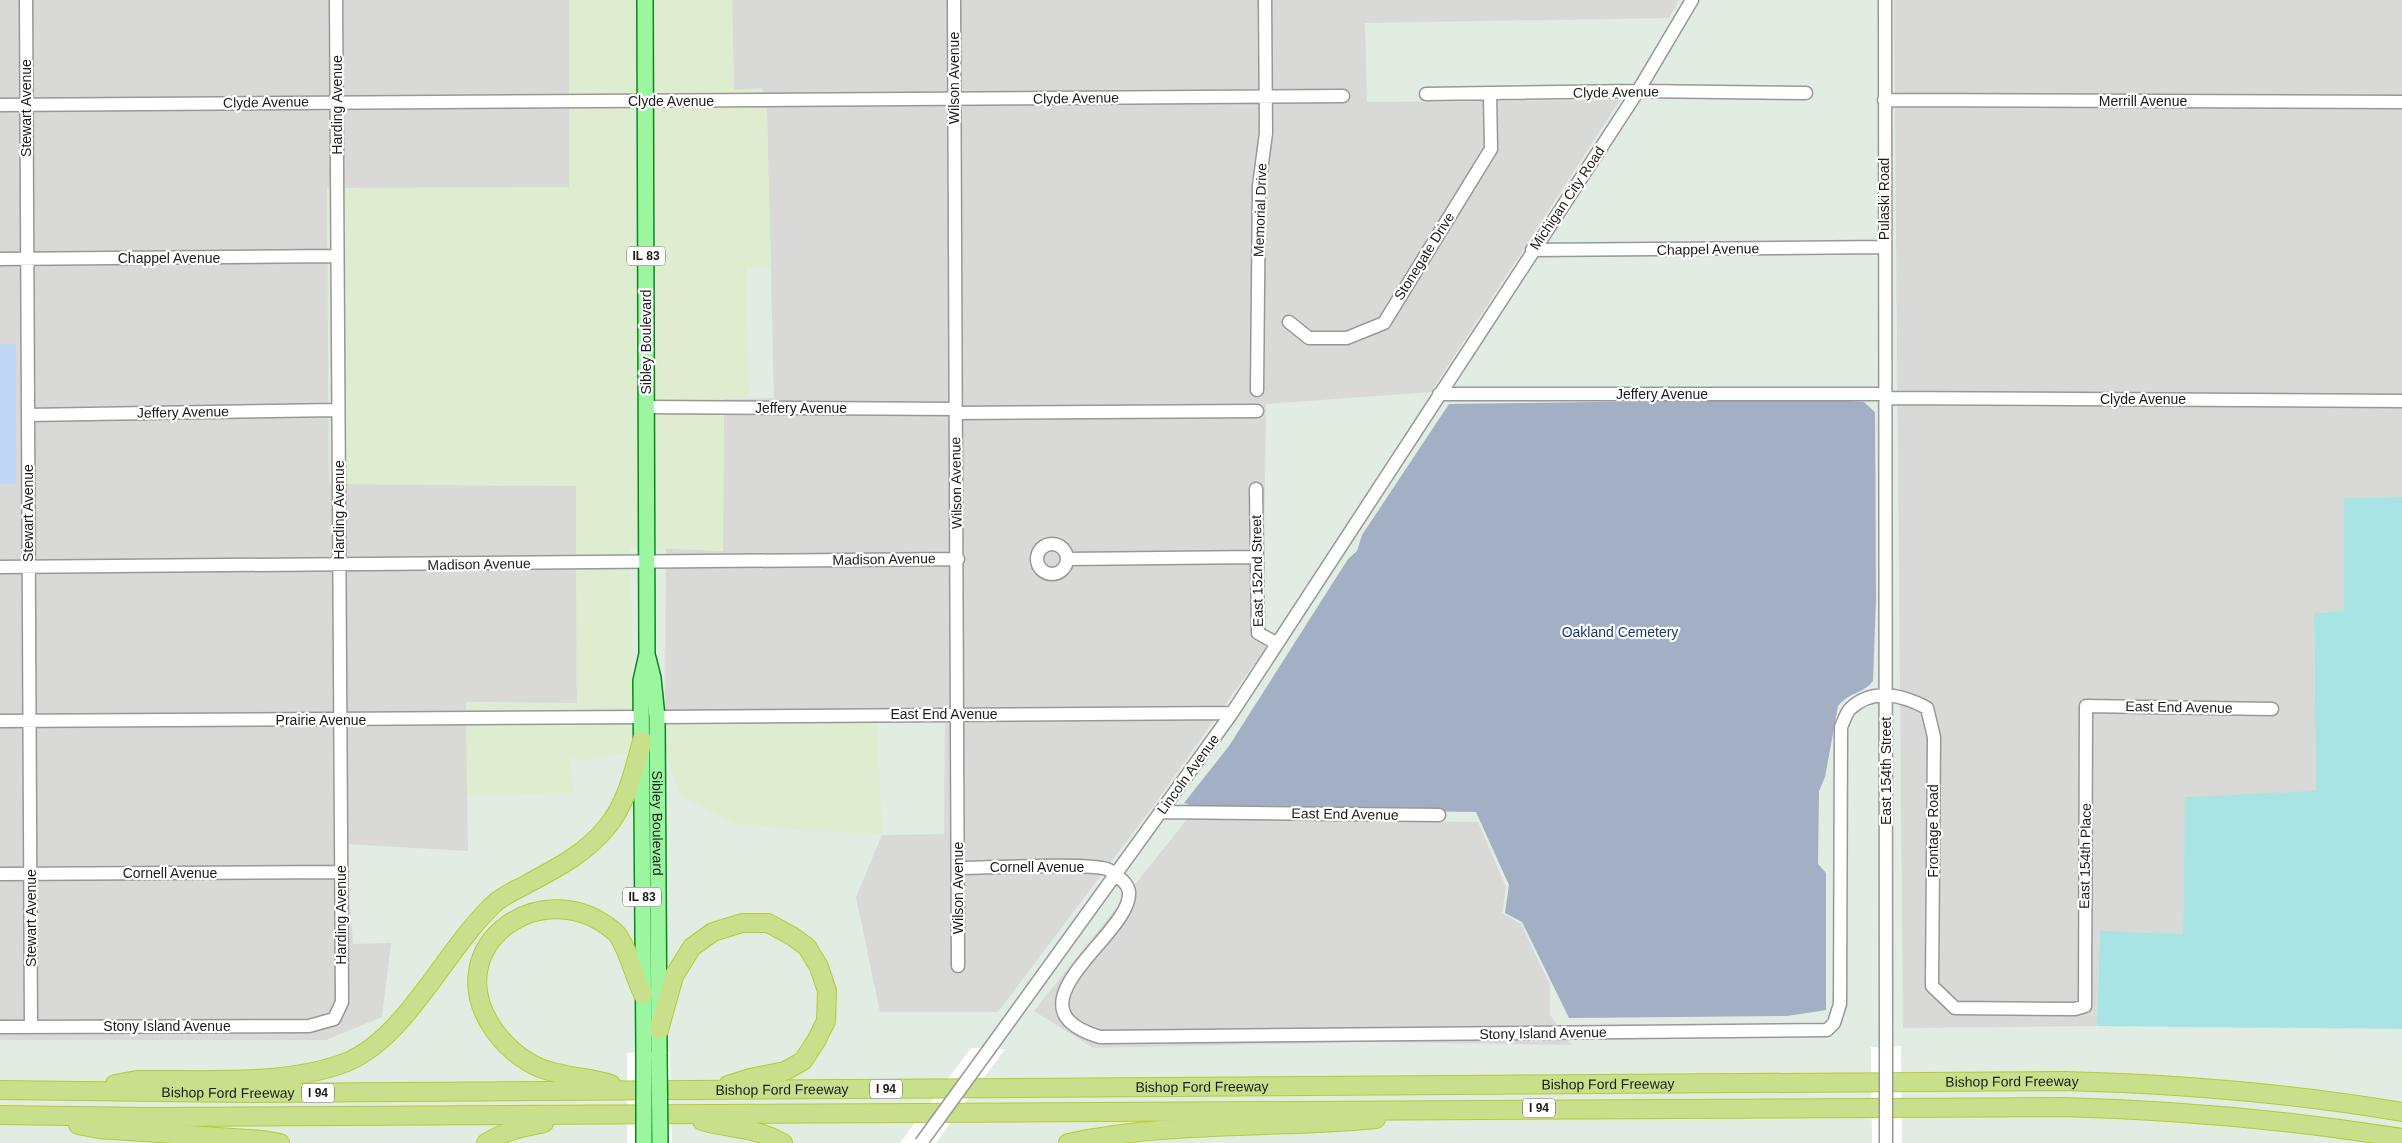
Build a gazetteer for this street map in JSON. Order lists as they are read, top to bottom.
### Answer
{
  "streets": {
    "highway": ["Bishop Ford Freeway", "I 94"],
    "main road": ["IL 83", "Sibley Boulevard"],
    "street": [
      "Wilson Avenue",
      "Clyde Avenue",
      "Merrill Avenue",
      "Harding Avenue",
      "Stewart Avenue",
      "Michigan City Road",
      "Pulaski Road",
      "Memorial Drive",
      "Chappel Avenue",
      "Stonegate Drive",
      "Jeffery Avenue",
      "Madison Avenue",
      "East 152nd Street",
      "East End Avenue",
      "Prairie Avenue",
      "East 154th Street",
      "Lincoln Avenue",
      "Frontage Road",
      "East 154th Place",
      "Cornell Avenue",
      "Stony Island Avenue"
    ]
  },
  "crossings": [
    ["Wilson Avenue", "Clyde Avenue"],
    ["Wilson Avenue", "Jeffery Avenue"],
    ["Wilson Avenue", "Madison Avenue"],
    ["Wilson Avenue", "East End Avenue"],
    ["Wilson Avenue", "Cornell Avenue"],
    ["Clyde Avenue", "Harding Avenue"],
    ["Clyde Avenue", "Stewart Avenue"],
    ["Clyde Avenue", "Michigan City Road"],
    ["Clyde Avenue", "Pulaski Road"],
    ["Clyde Avenue", "Memorial Drive"],
    ["Clyde Avenue", "Stonegate Drive"],
    ["Clyde Avenue", "Sibley Boulevard"],
    ["Clyde Avenue", "Jeffery Avenue"],
    ["Clyde Avenue", "East 154th Street"],
    ["Merrill Avenue", "Pulaski Road"],
    ["Harding Avenue", "Chappel Avenue"],
    ["Harding Avenue", "Jeffery Avenue"],
    ["Harding Avenue", "Madison Avenue"],
    ["Harding Avenue", "Prairie Avenue"],
    ["Harding Avenue", "Cornell Avenue"],
    ["Harding Avenue", "Stony Island Avenue"],
    ["Stewart Avenue", "Chappel Avenue"],
    ["Stewart Avenue", "Jeffery Avenue"],
    ["Stewart Avenue", "Madison Avenue"],
    ["Stewart Avenue", "Prairie Avenue"],
    ["Stewart Avenue", "Cornell Avenue"],
    ["Stewart Avenue", "Stony Island Avenue"],
    ["Michigan City Road", "Chappel Avenue"],
    ["Michigan City Road", "Jeffery Avenue"],
    ["Michigan City Road", "Lincoln Avenue"],
    ["Pulaski Road", "Chappel Avenue"],
    ["Pulaski Road", "Jeffery Avenue"],
    ["Pulaski Road", "East 154th Street"],
    ["IL 83", "Sibley Boulevard"],
    ["Sibley Boulevard", "Jeffery Avenue"],
    ["Sibley Boulevard", "Madison Avenue"],
    ["Sibley Boulevard", "East End Avenue"],
    ["Sibley Boulevard", "Prairie Avenue"],
    ["Jeffery Avenue", "East 154th Street"],
    ["Jeffery Avenue", "Lincoln Avenue"],
    ["East 152nd Street", "Lincoln Avenue"],
    ["East End Avenue", "Prairie Avenue"],
    ["East End Avenue", "Lincoln Avenue"],
    ["East End Avenue", "East 154th Place"],
    ["East 154th Street", "Frontage Road"],
    ["East 154th Street", "Stony Island Avenue"],
    ["Lincoln Avenue", "Cornell Avenue"],
    ["Lincoln Avenue", "Stony Island Avenue"],
    ["Frontage Road", "East 154th Place"],
    ["Frontage Road", "Stony Island Avenue"],
    ["Cornell Avenue", "Stony Island Avenue"]
  ],
  "parks": ["Oakland Cemetery"]
}
